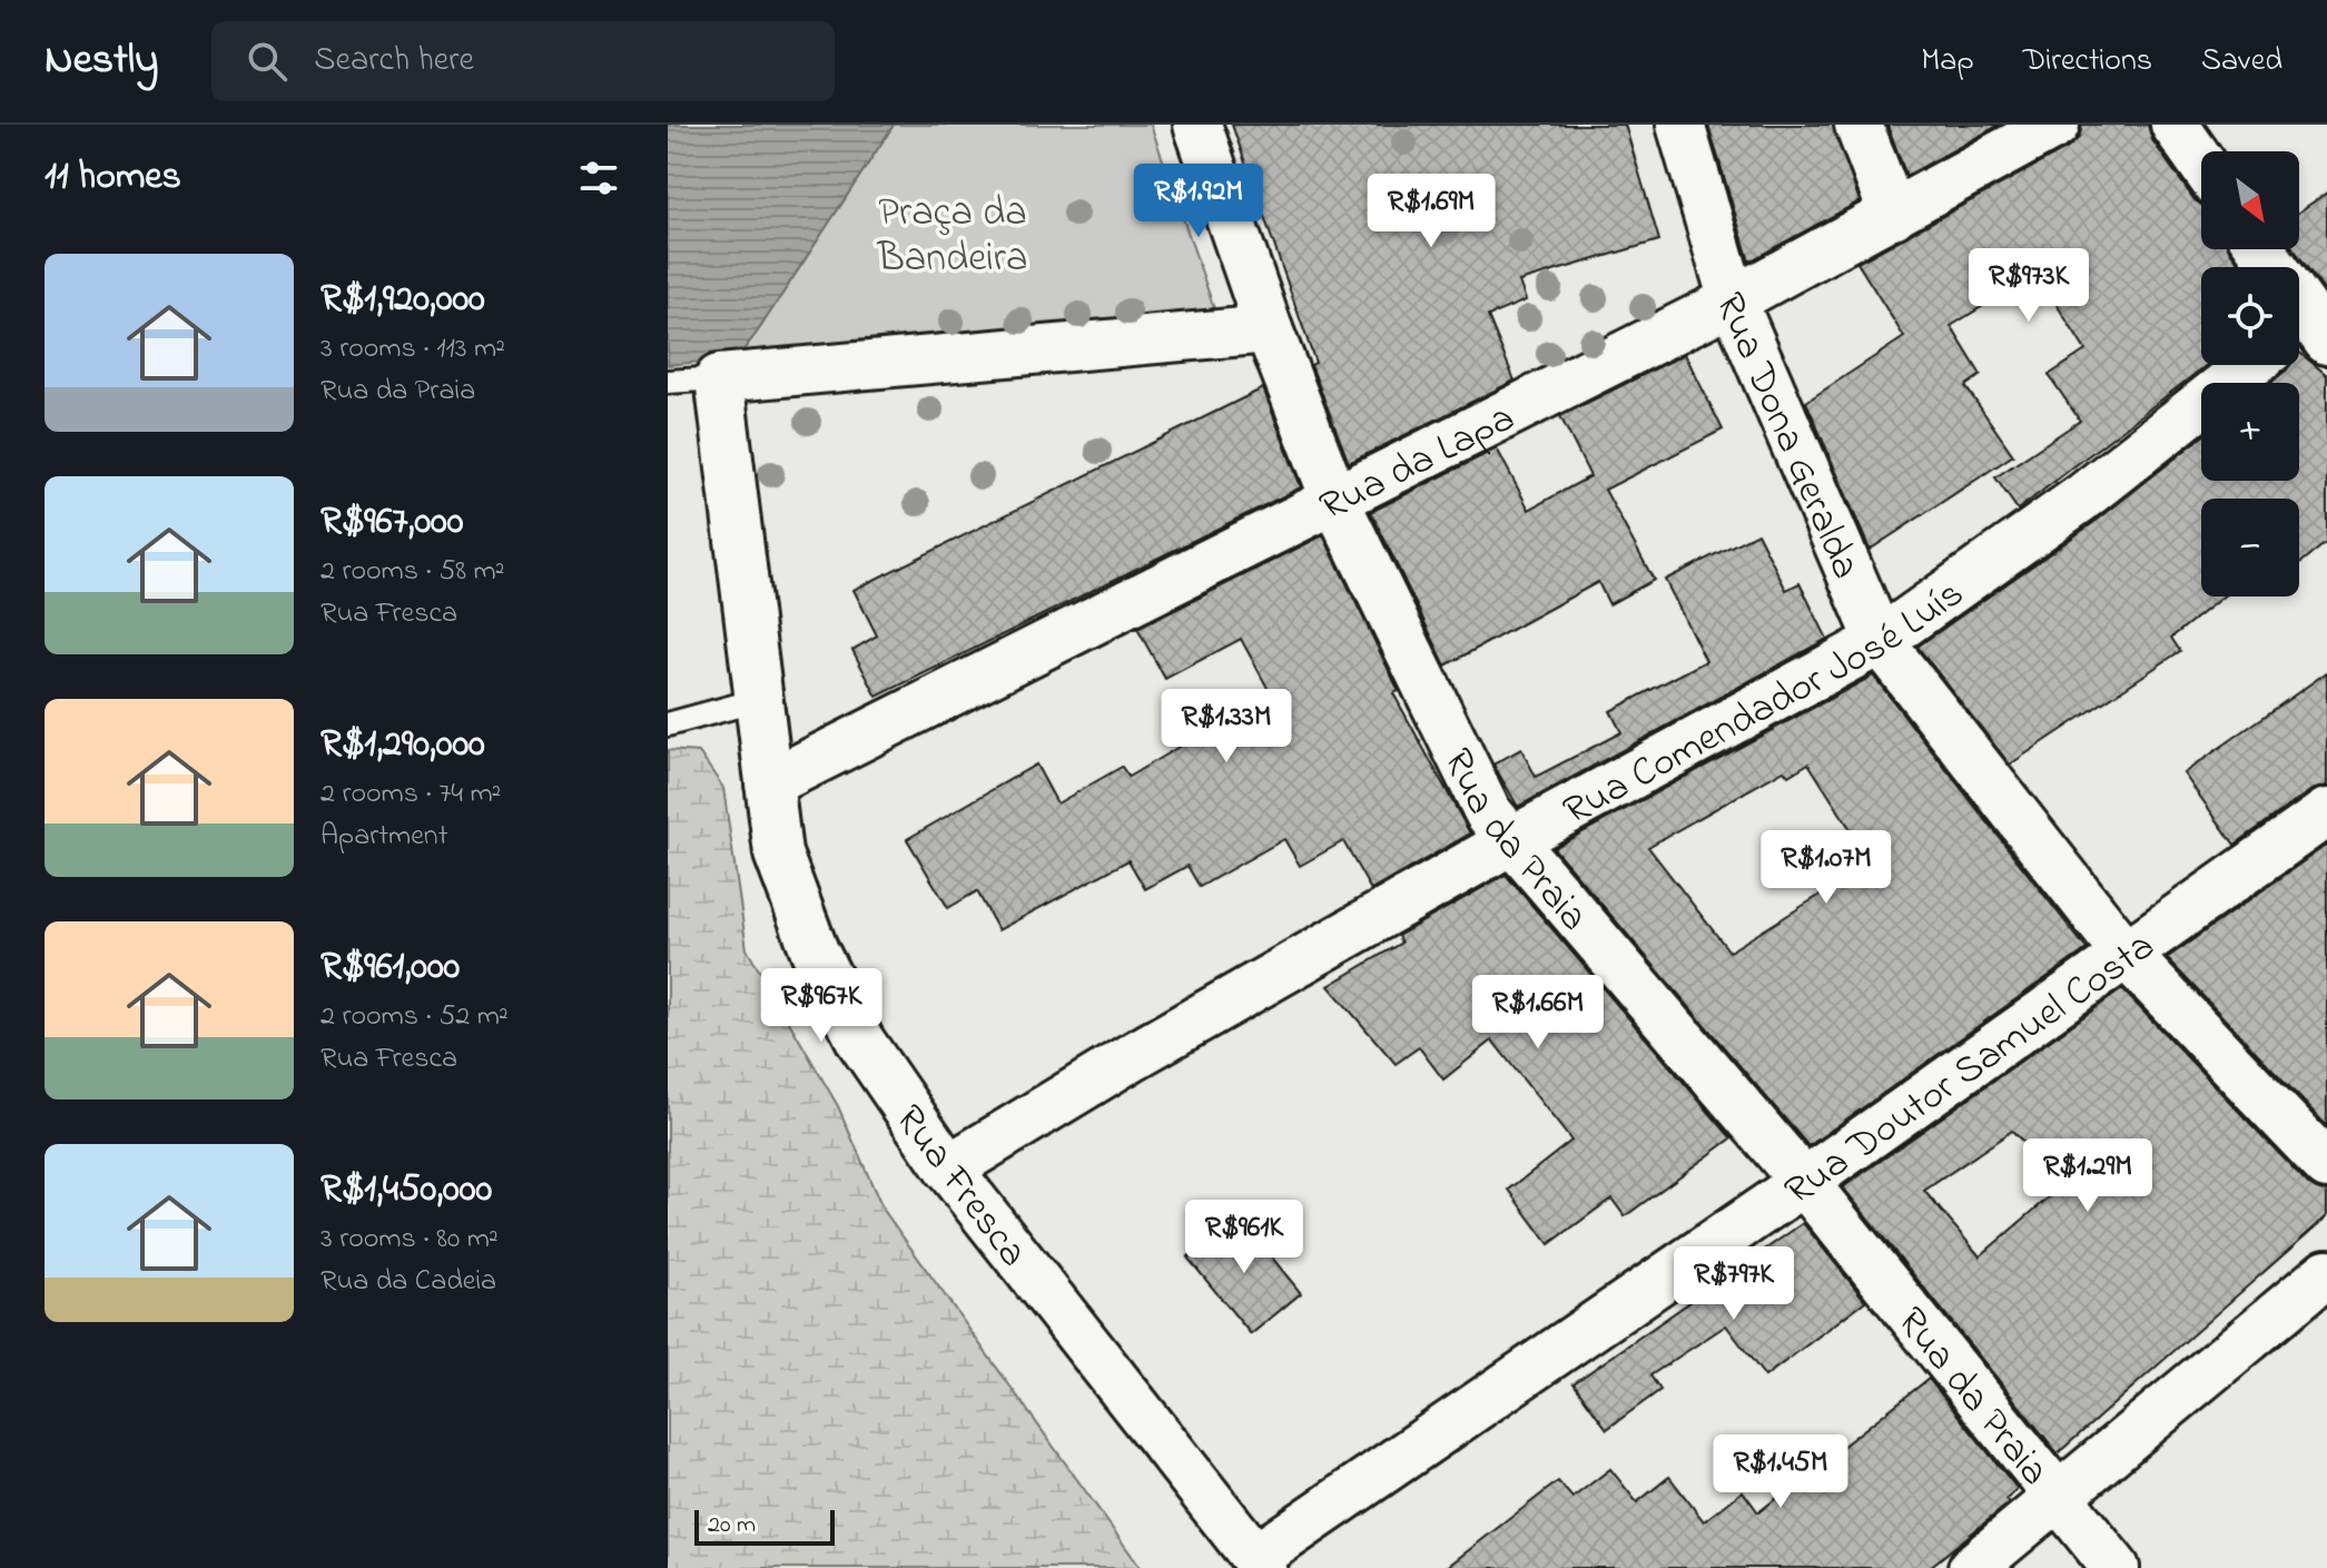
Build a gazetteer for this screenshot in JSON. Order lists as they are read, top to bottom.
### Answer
{
  "streets": {
    "street": [
      "Rua Dona Geralda",
      "Rua da Lapa",
      "Rua Comendador José Luís",
      "Rua da Praia",
      "Rua Doutor Samuel Costa",
      "Rua Fresca"
    ]
  },
  "crossings": [
    ["Rua Dona Geralda", "Rua da Lapa"],
    ["Rua Dona Geralda", "Rua Comendador José Luís"],
    ["Rua Dona Geralda", "Rua Doutor Samuel Costa"],
    ["Rua da Lapa", "Rua da Praia"],
    ["Rua da Lapa", "Rua Fresca"],
    ["Rua Comendador José Luís", "Rua da Praia"],
    ["Rua Comendador José Luís", "Rua Fresca"],
    ["Rua da Praia", "Rua Doutor Samuel Costa"],
    ["Rua Doutor Samuel Costa", "Rua Fresca"]
  ],
  "parks": ["Praça da Bandeira"],
  "scale_bar": "20 m",
  "north": "bottom right",
  "page": {
    "header": "Nestly",
    "search": "Search here",
    "nav": ["Map", "Directions", "Saved"],
    "heading": "11 homes",
    "map_buttons": ["+", "−"],
    "price": [
      "R$1.92M",
      "R$1.69M",
      "R$973K",
      "R$1.33M",
      "R$1.07M",
      "R$967K",
      "R$1.66M",
      "R$1.29M",
      "R$961K",
      "R$797K",
      "R$1.45M"
    ],
    "list": [
      {
        "name": "R$1,920,000",
        "note": "3 rooms · 113 m² · Rua da Praia"
      },
      {
        "name": "R$967,000",
        "note": "2 rooms · 58 m² · Rua Fresca"
      },
      {
        "name": "R$1,290,000",
        "note": "2 rooms · 74 m² · Apartment"
      },
      {
        "name": "R$961,000",
        "note": "2 rooms · 52 m² · Rua Fresca"
      },
      {
        "name": "R$1,450,000",
        "note": "3 rooms · 80 m² · Rua da Cadeia"
      }
    ],
    "scale": "20 m"
  }
}
